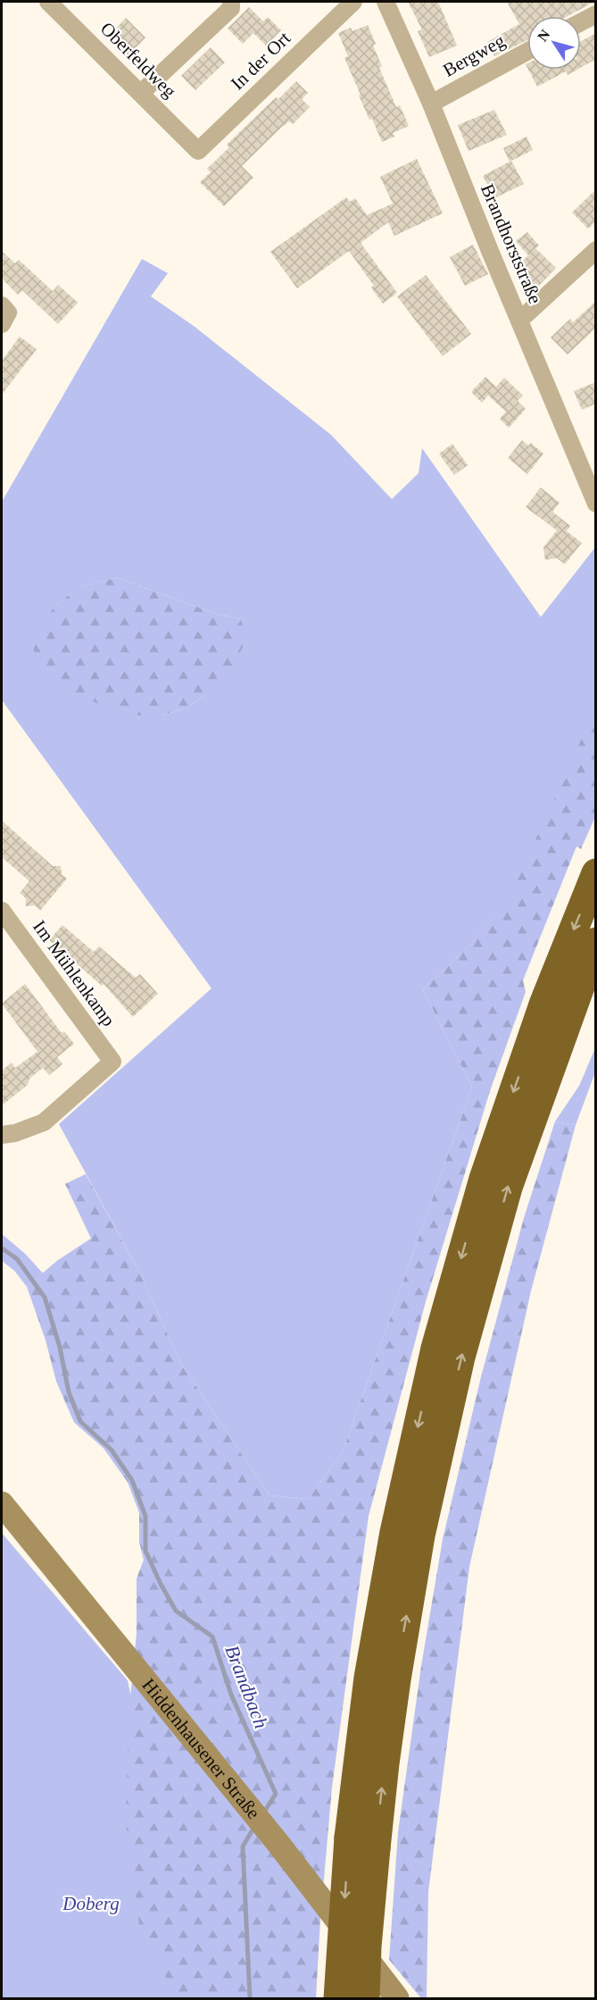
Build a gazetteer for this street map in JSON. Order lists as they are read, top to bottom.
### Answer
{
  "streets": {
    "street": [
      "Bergweg",
      "Oberfeldweg",
      "In der Ort",
      "Brandhorststraße",
      "Im Mühlenkamp",
      "Hiddenhausener Straße"
    ]
  },
  "crossings": [
    ["Bergweg", "Brandhorststraße"],
    ["Oberfeldweg", "In der Ort"]
  ],
  "water": ["Brandbach"],
  "parks": ["Doberg"],
  "north": "top left"
}
